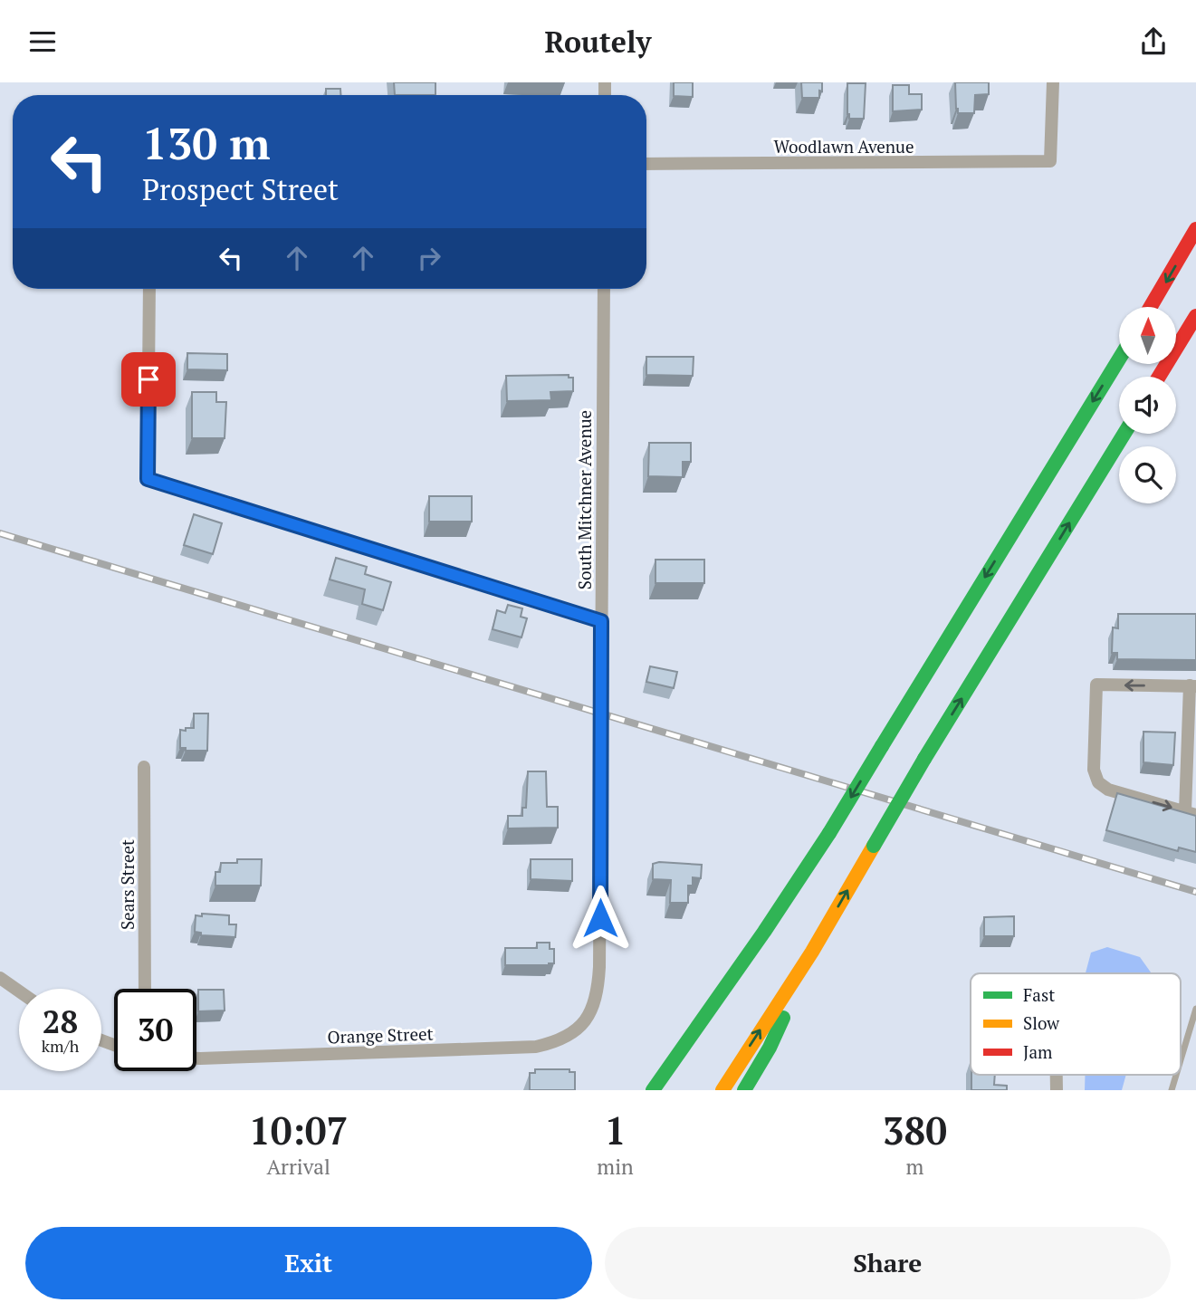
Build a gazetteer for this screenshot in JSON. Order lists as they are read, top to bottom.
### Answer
{
  "streets": {
    "street": [
      "Woodlawn Avenue",
      "South Mitchner Avenue",
      "Sears Street",
      "Orange Street"
    ]
  },
  "crossings": [
    ["South Mitchner Avenue", "Orange Street"]
  ],
  "legend": ["Fast", "Slow", "Jam"],
  "north": "top",
  "page": {
    "header": "Routely",
    "turn": ["130 m", "Prospect Street"],
    "speed": "28 km/h",
    "limit": "30",
    "eta": [
      "10:07",
      "Arrival",
      "1",
      "min",
      "380",
      "m"
    ],
    "buttons": ["Exit", "Share"]
  }
}
